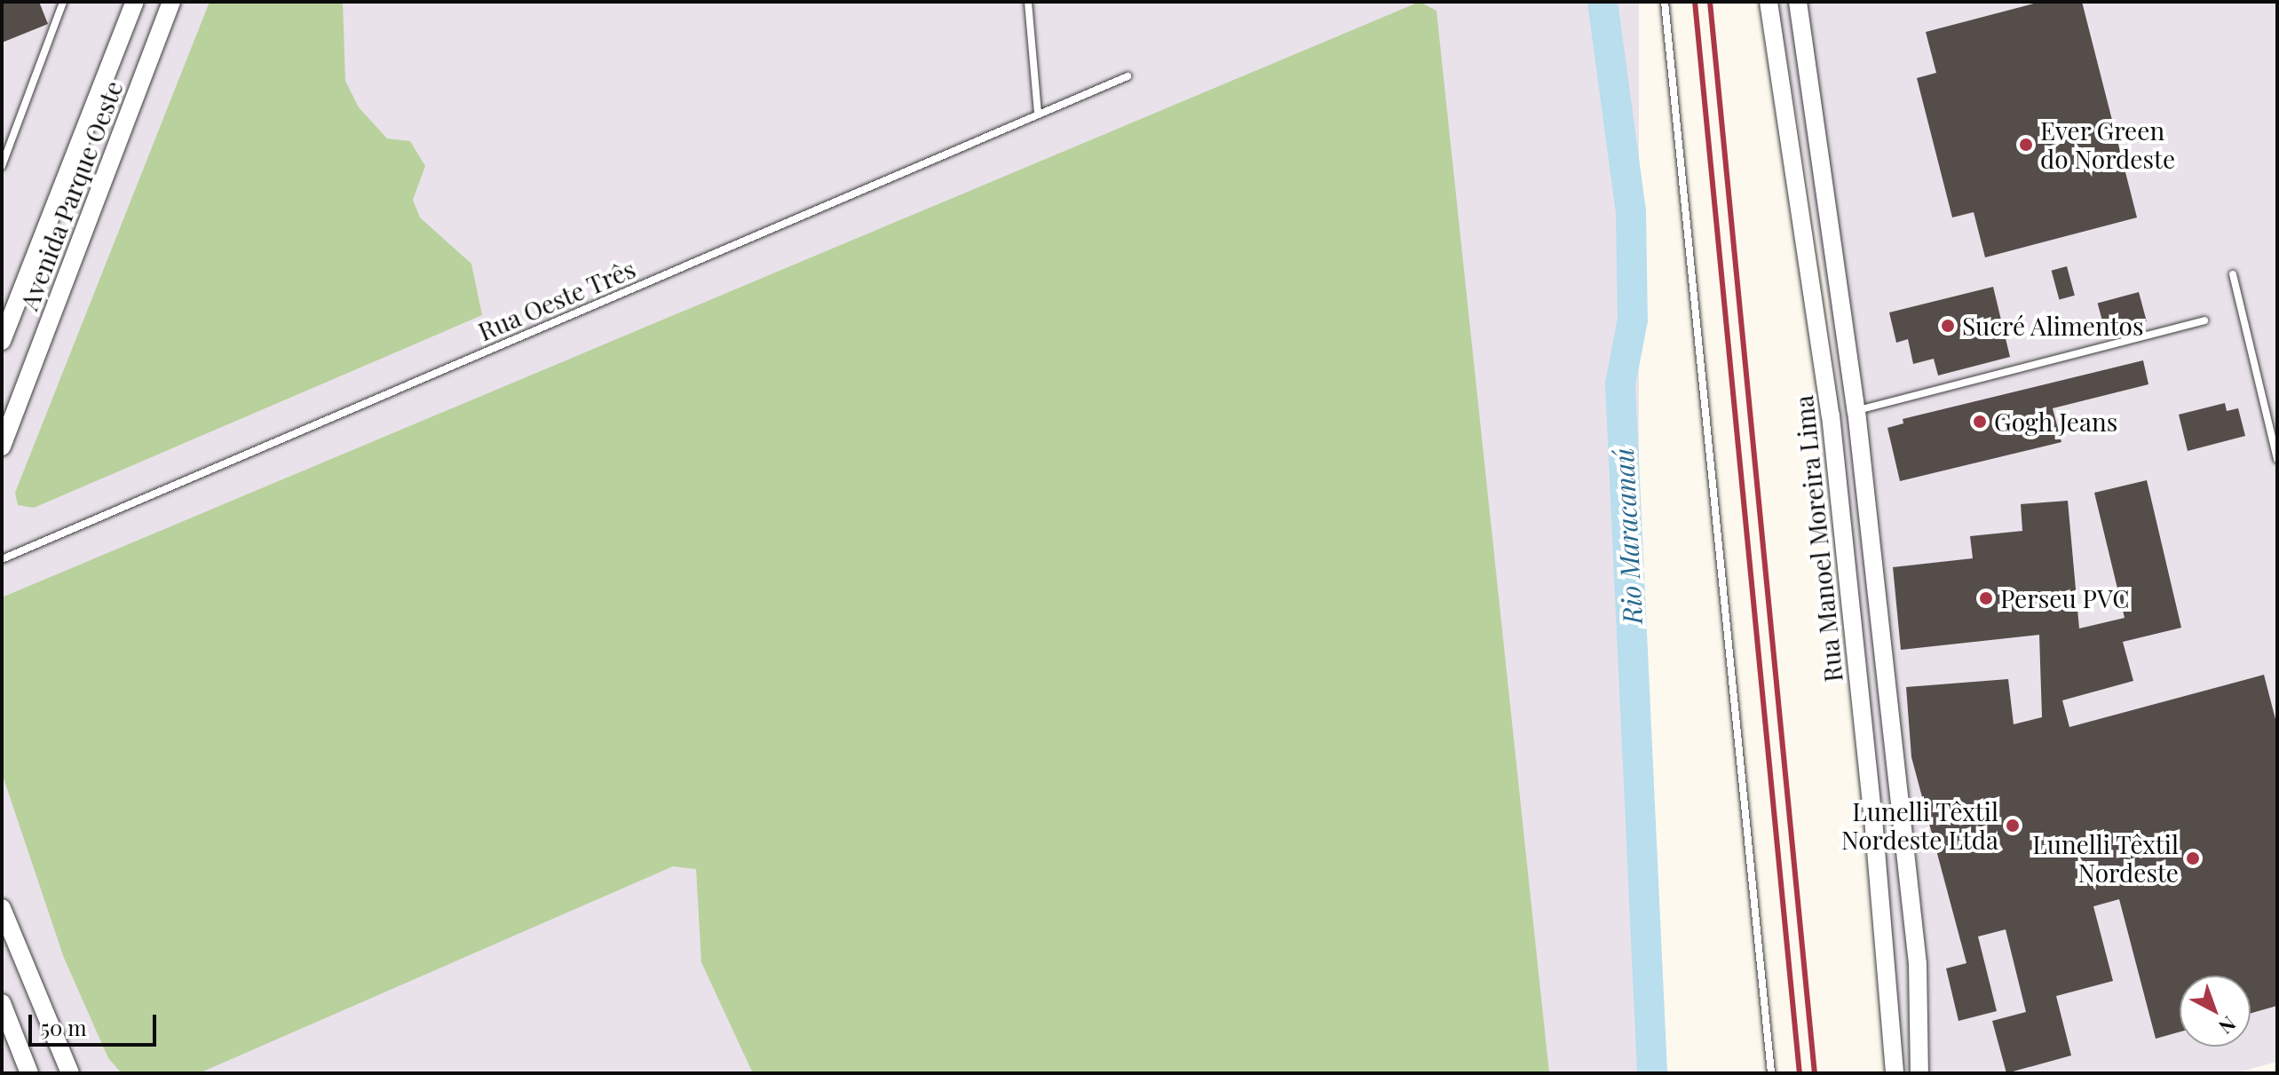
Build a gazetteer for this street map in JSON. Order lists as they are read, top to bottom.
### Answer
{
  "streets": {
    "street": ["Avenida Parque Oeste", "Rua Manoel Moreira Lima"],
    "lane": ["Rua Oeste Três"]
  },
  "water": ["Rio Maracanaú"],
  "places": [
    "Ever Green do Nordeste",
    "Sucré Alimentos",
    "Gogh Jeans",
    "Perseu PVC",
    "Lunelli Têxtil Nordeste Ltda",
    "Lunelli Têxtil Nordeste"
  ],
  "scale_bar": "50 m",
  "north": "bottom right"
}
